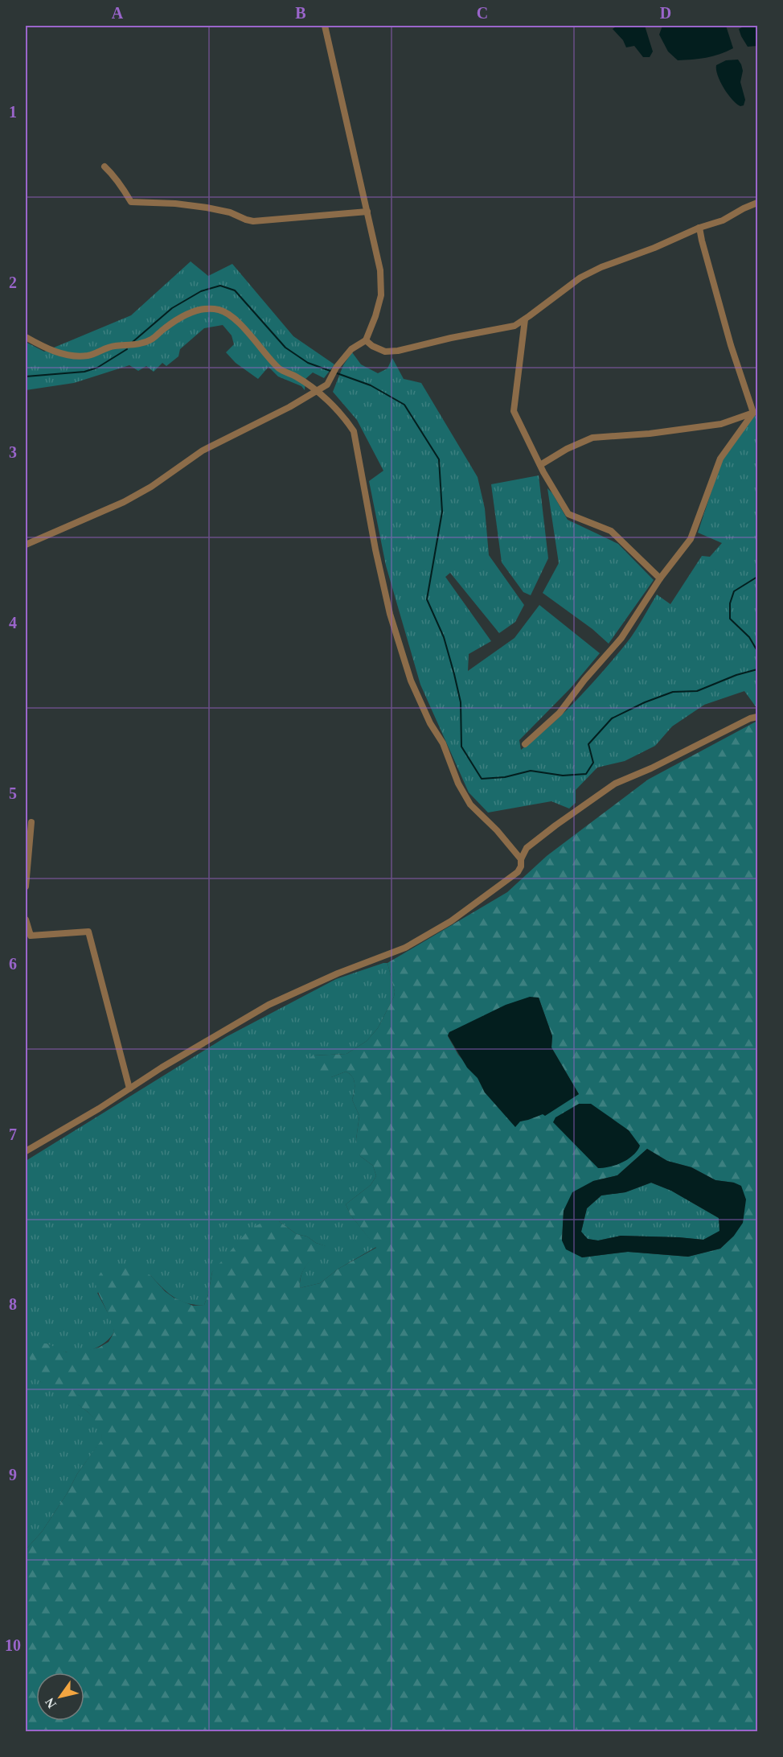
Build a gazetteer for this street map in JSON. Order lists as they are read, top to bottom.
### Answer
{
  "north": "bottom left",
  "grid": {
    "columns": [
      "A",
      "B",
      "C",
      "D"
    ],
    "rows": [
      "1",
      "2",
      "3",
      "4",
      "5",
      "6",
      "7",
      "8",
      "9",
      "10"
    ]
  }
}
